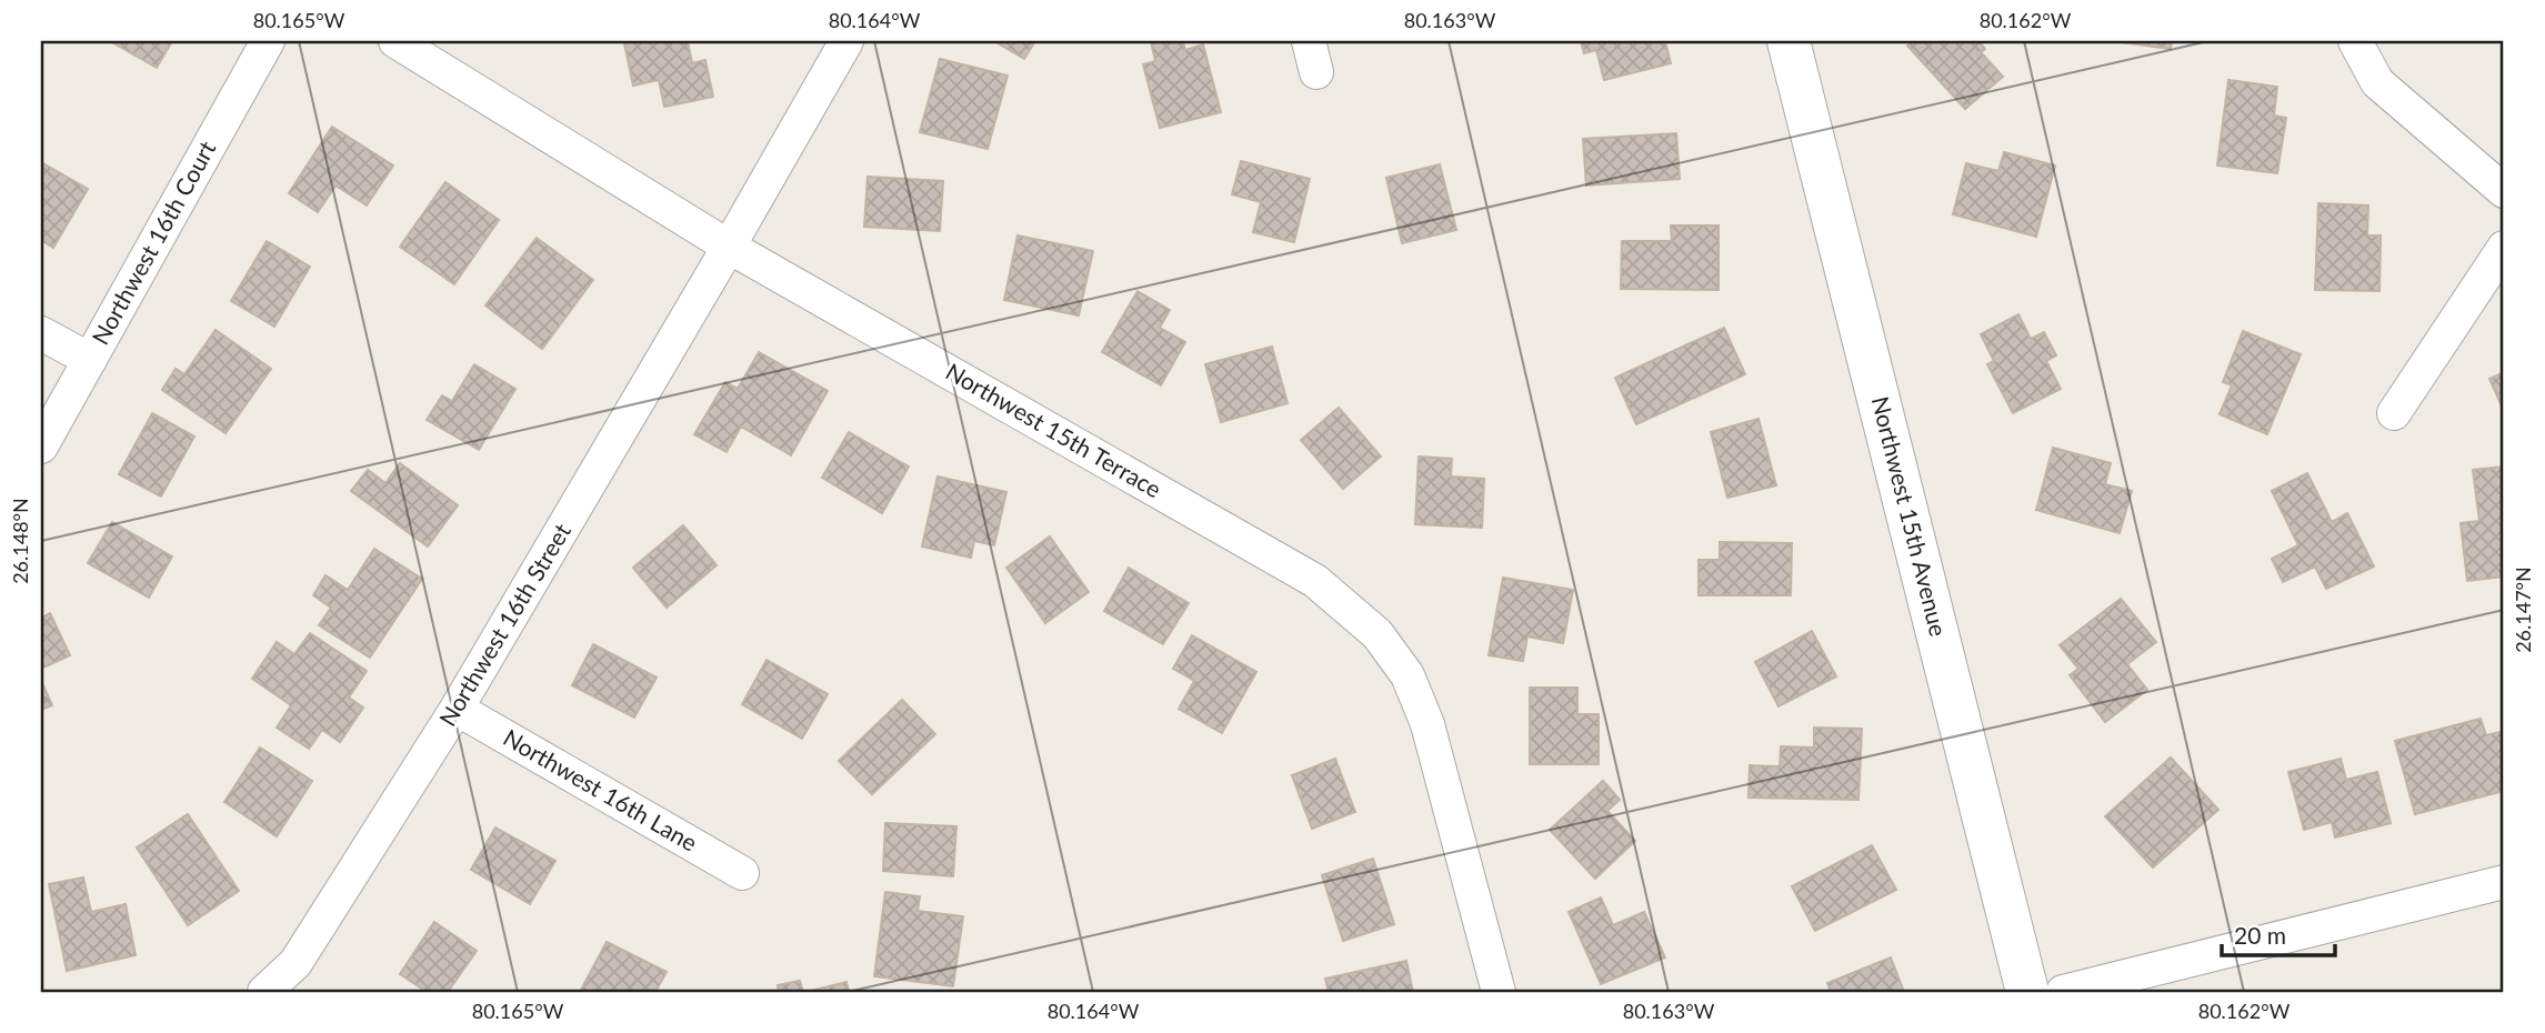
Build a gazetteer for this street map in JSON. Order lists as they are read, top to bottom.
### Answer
{
  "streets": {
    "street": [
      "Northwest 16th Court",
      "Northwest 15th Terrace",
      "Northwest 15th Avenue",
      "Northwest 16th Street",
      "Northwest 16th Lane"
    ]
  },
  "crossings": [
    ["Northwest 15th Terrace", "Northwest 16th Street"],
    ["Northwest 16th Street", "Northwest 16th Lane"]
  ],
  "scale_bar": "20 m",
  "coordinates": [
    "80.165°W",
    "80.164°W",
    "80.163°W",
    "80.162°W",
    "26.148°N",
    "26.147°N"
  ]
}
